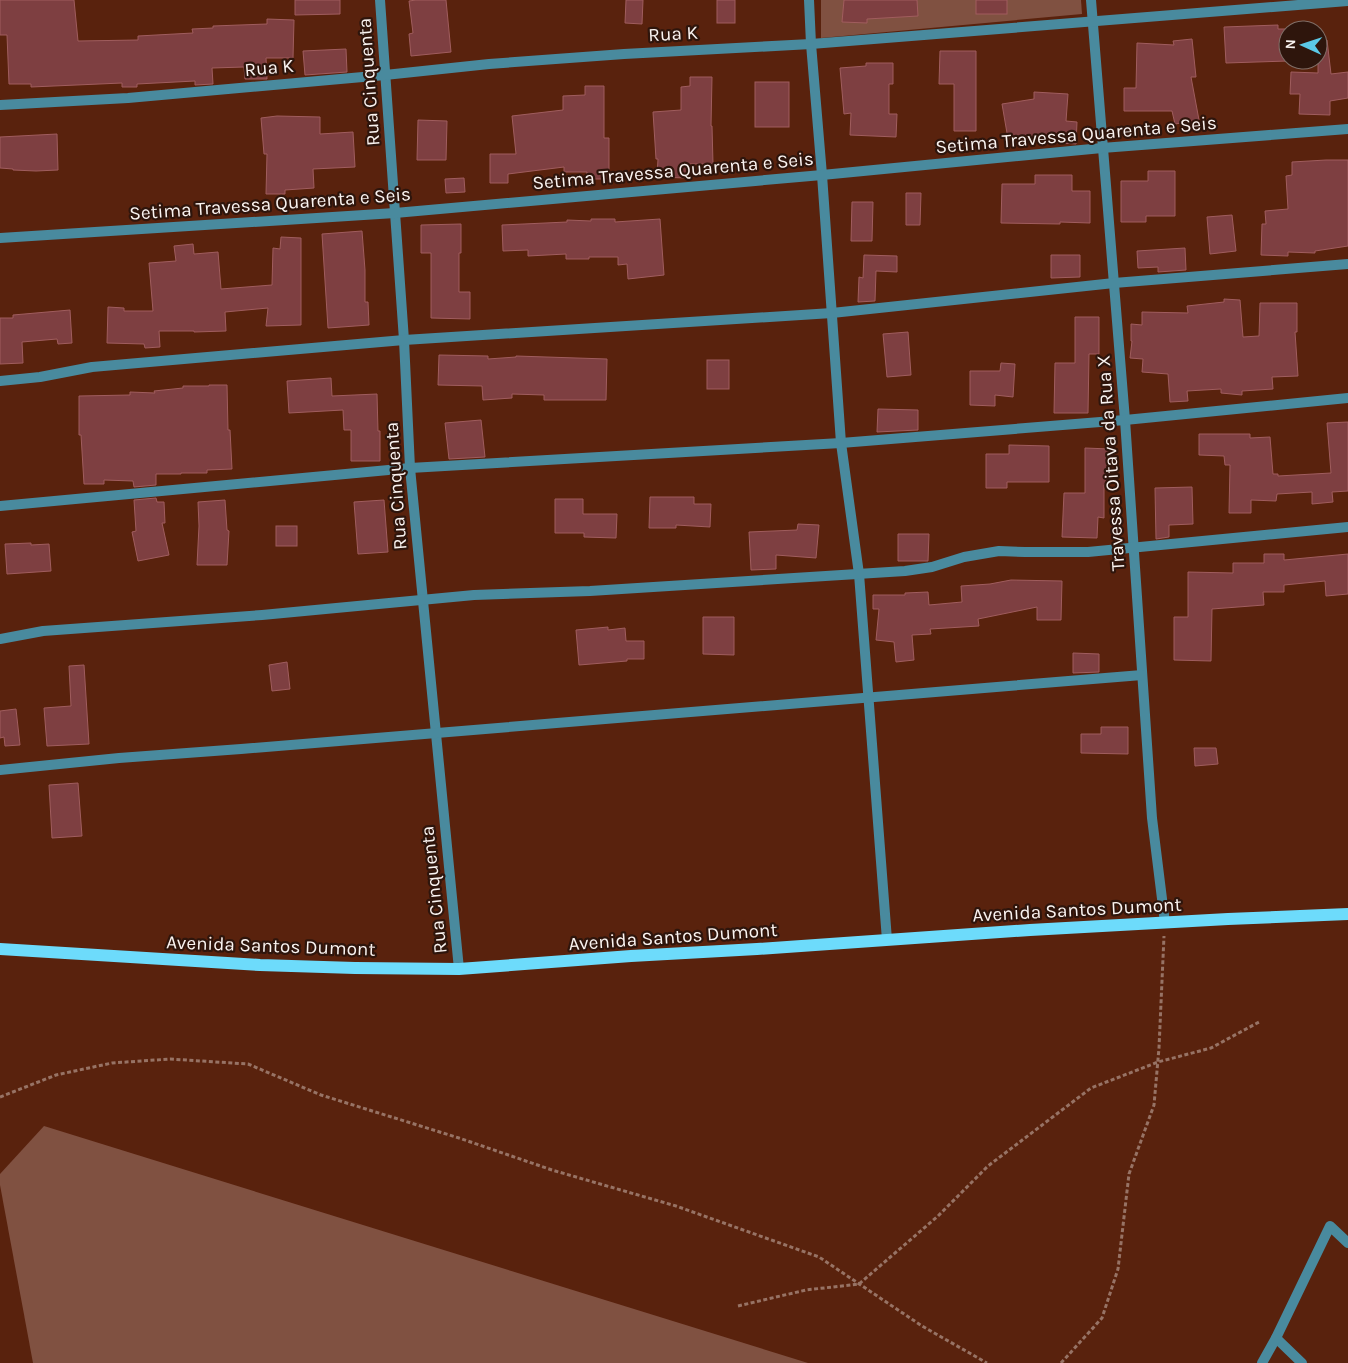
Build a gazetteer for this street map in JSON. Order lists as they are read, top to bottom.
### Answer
{
  "streets": {
    "main road": ["Avenida Santos Dumont"],
    "street": [
      "Rua K",
      "Rua Cinquenta",
      "Setima Travessa Quarenta e Seis",
      "Travessa Oitava da Rua X"
    ]
  },
  "crossings": [
    ["Rua K", "Rua Cinquenta"],
    ["Rua K", "Travessa Oitava da Rua X"],
    ["Rua Cinquenta", "Setima Travessa Quarenta e Seis"],
    ["Rua Cinquenta", "Avenida Santos Dumont"],
    ["Setima Travessa Quarenta e Seis", "Travessa Oitava da Rua X"],
    ["Travessa Oitava da Rua X", "Avenida Santos Dumont"]
  ],
  "north": "left"
}
